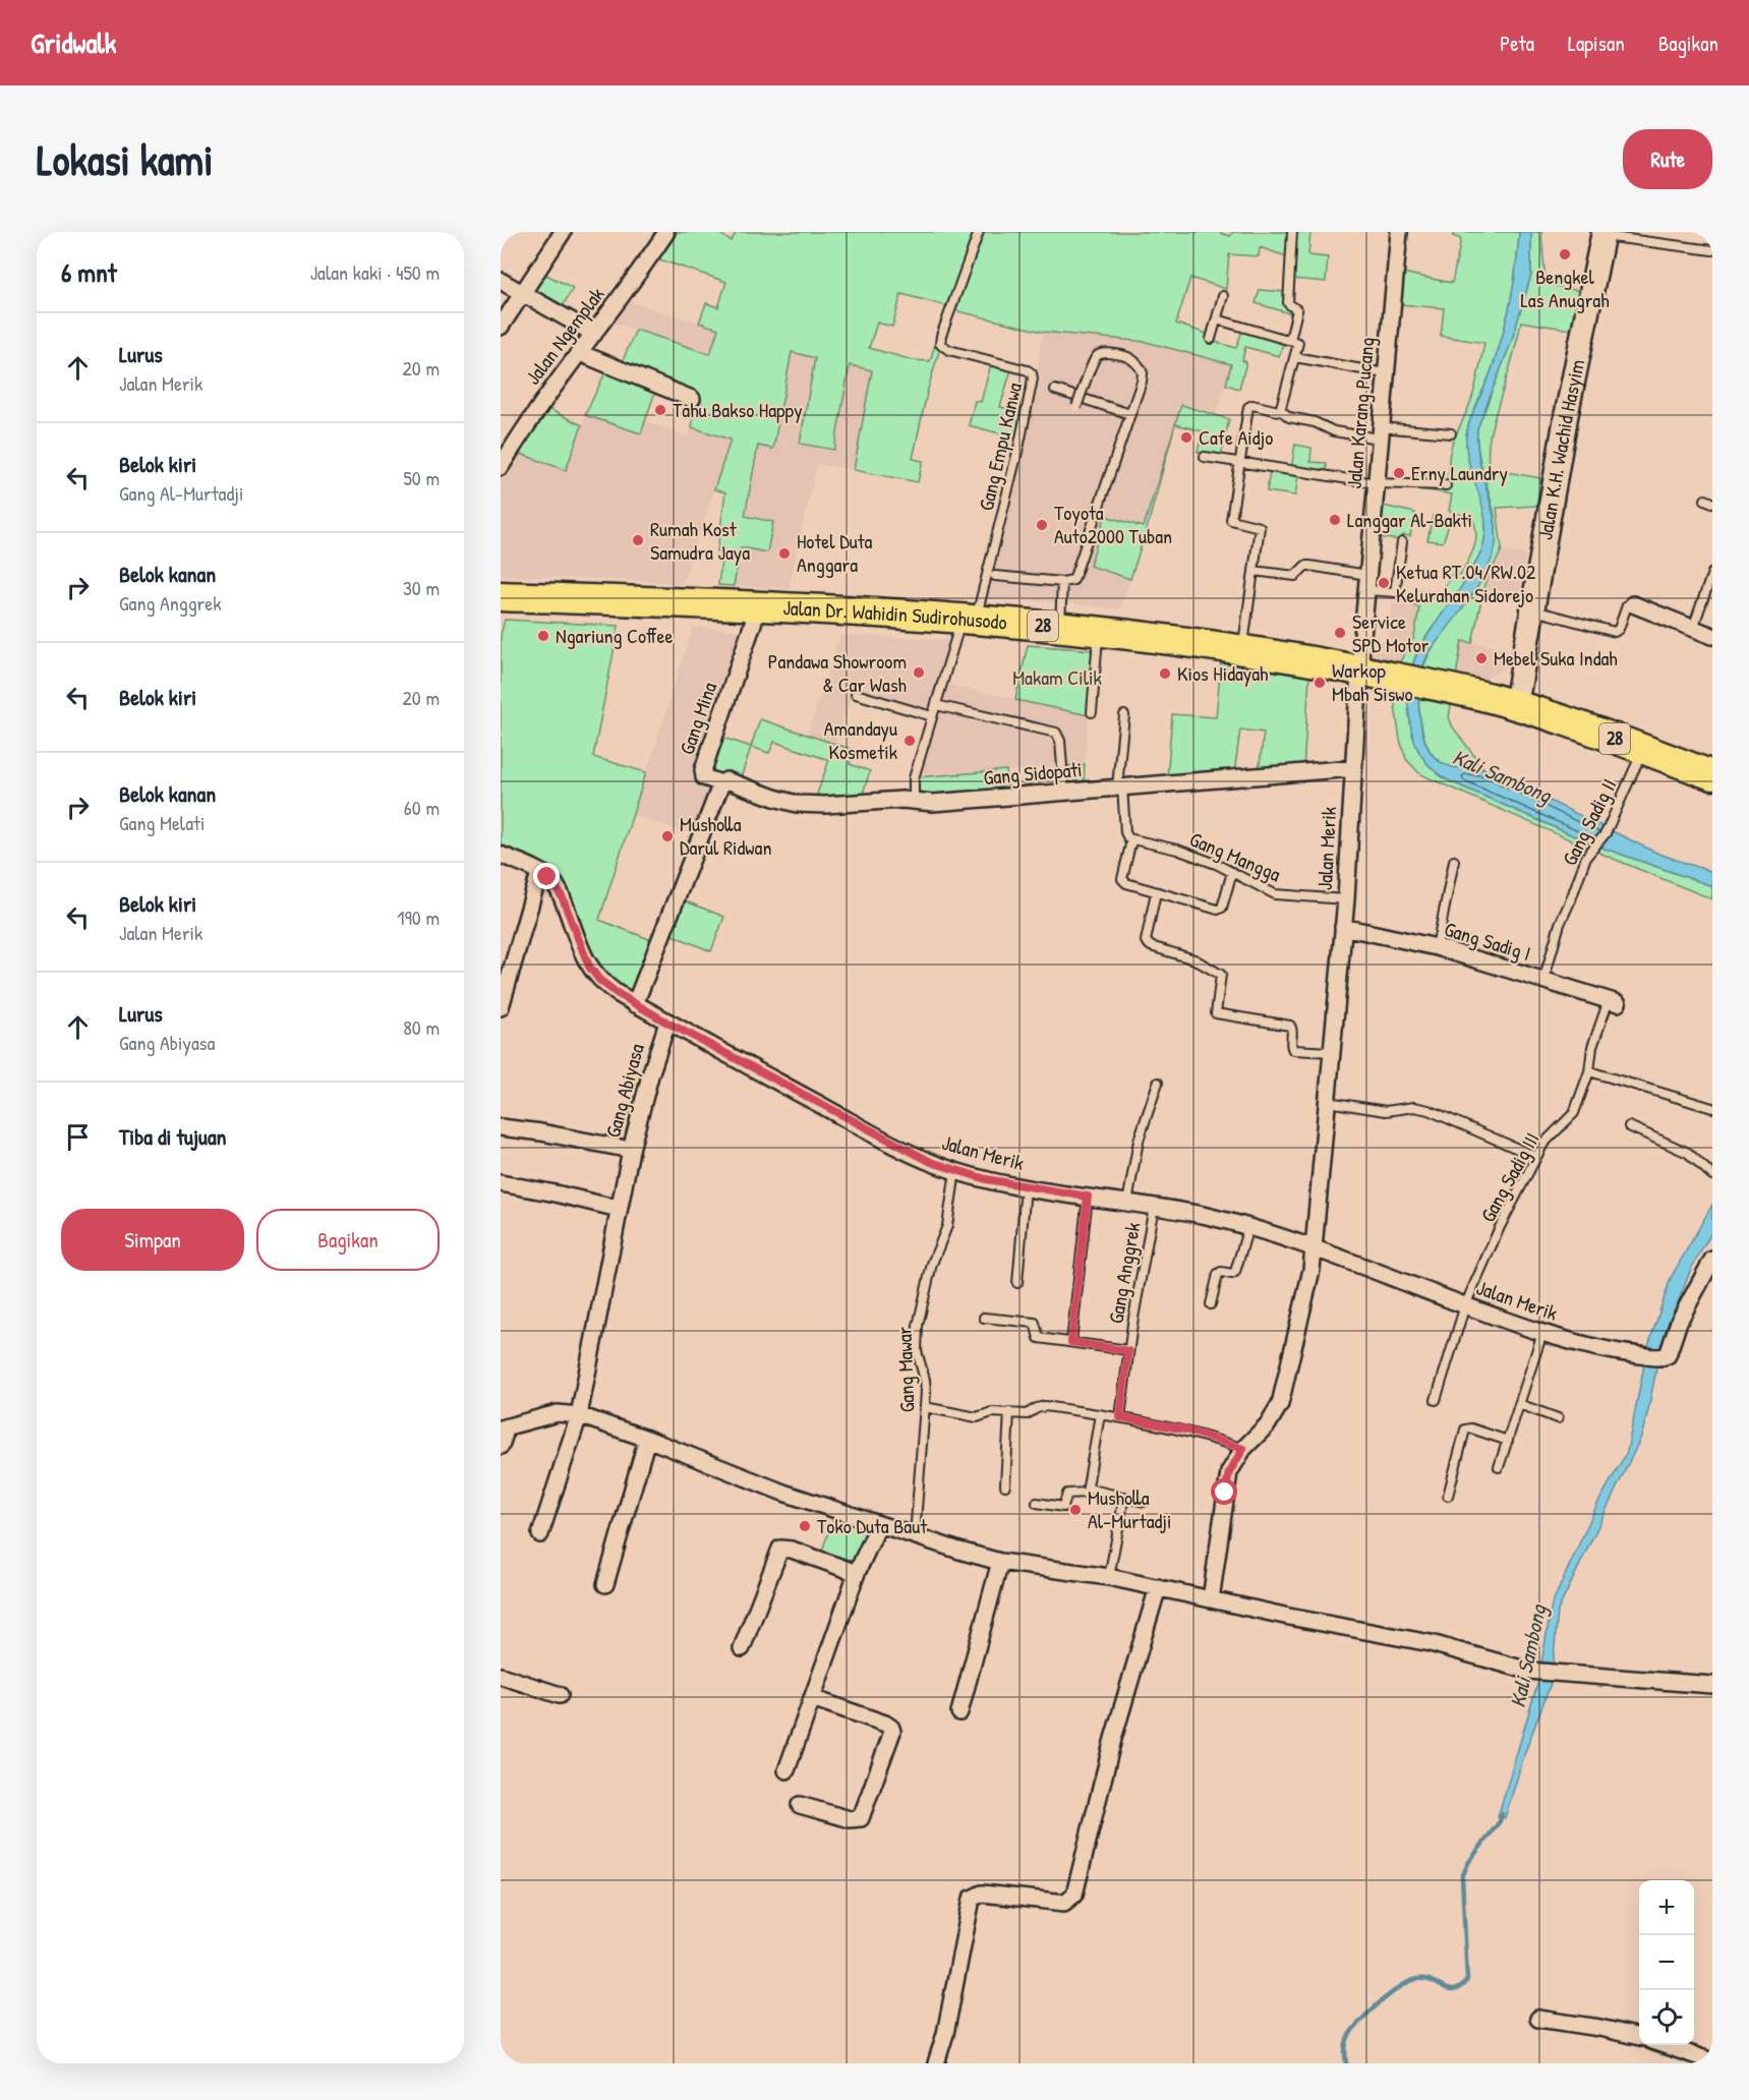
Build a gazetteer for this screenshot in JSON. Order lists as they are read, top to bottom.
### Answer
{
  "streets": {
    "highway": ["Jalan Dr. Wahidin Sudirohusodo", "28"],
    "street": [
      "Jalan Ngemplak",
      "Jalan Karang Pucang",
      "Jalan K.H. Wachid Hasyim",
      "Gang Mina",
      "Gang Sidopati",
      "Jalan Merik",
      "Gang Sadig I",
      "Gang Abiyasa"
    ],
    "lane": [
      "Gang Empu Kanwa",
      "Gang Sadig II",
      "Gang Mangga",
      "Gang Sadig III",
      "Gang Anggrek",
      "Gang Mawar"
    ]
  },
  "crossings": [
    ["Jalan Karang Pucang", "Jalan Dr. Wahidin Sudirohusodo"],
    ["Jalan Karang Pucang", "Jalan Merik"],
    ["Gang Empu Kanwa", "Jalan Dr. Wahidin Sudirohusodo"],
    ["Jalan K.H. Wachid Hasyim", "Jalan Dr. Wahidin Sudirohusodo"],
    ["Jalan K.H. Wachid Hasyim", "28"],
    ["Jalan Dr. Wahidin Sudirohusodo", "28"],
    ["Jalan Dr. Wahidin Sudirohusodo", "Gang Mina"],
    ["Jalan Dr. Wahidin Sudirohusodo", "Jalan Merik"],
    ["28", "Gang Sadig II"],
    ["Gang Mina", "Gang Sidopati"],
    ["Gang Sidopati", "Jalan Merik"],
    ["Gang Sadig II", "Gang Sadig I"],
    ["Jalan Merik", "Gang Mangga"],
    ["Jalan Merik", "Gang Sadig I"],
    ["Jalan Merik", "Gang Abiyasa"],
    ["Jalan Merik", "Gang Sadig III"],
    ["Jalan Merik", "Gang Anggrek"],
    ["Jalan Merik", "Gang Mawar"],
    ["Gang Sadig I", "Gang Sadig III"]
  ],
  "water": ["Kali Sambong"],
  "parks": ["Makam Cilik"],
  "places": [
    "Bengkel Las Anugrah",
    "Tahu Bakso Happy",
    "Cafe Aidjo",
    "Erny Laundry",
    "Langgar Al-Bakti",
    "Toyota Auto2000 Tuban",
    "Rumah Kost Samudra Jaya",
    "Hotel Duta Anggara",
    "Ketua RT.04/RW.02 Kelurahan Sidorejo",
    "Service SPD Motor",
    "Ngariung Coffee",
    "Mebel Suka Indah",
    "Pandawa Showroom & Car Wash",
    "Kios Hidayah",
    "Warkop Mbah Siswo",
    "Amandayu Kosmetik",
    "Musholla Darul Ridwan",
    "Musholla Al-Murtadji",
    "Toko Duta Baut"
  ],
  "page": {
    "header": "Gridwalk",
    "nav": ["Peta", "Lapisan", "Bagikan"],
    "buttons": [
      "Rute",
      ["Simpan", "Bagikan"]
    ],
    "title": "Lokasi kami",
    "heading": ["6 mnt", "Jalan kaki · 450 m"],
    "list": [
      ["Lurus", "Jalan Merik", "20 m"],
      ["Belok kiri", "Gang Al-Murtadji", "50 m"],
      ["Belok kanan", "Gang Anggrek", "30 m"],
      ["Belok kiri", "20 m"],
      ["Belok kanan", "Gang Melati", "60 m"],
      ["Belok kiri", "Jalan Merik", "190 m"],
      ["Lurus", "Gang Abiyasa", "80 m"],
      "Tiba di tujuan"
    ],
    "map_buttons": ["+", "−"]
  }
}
